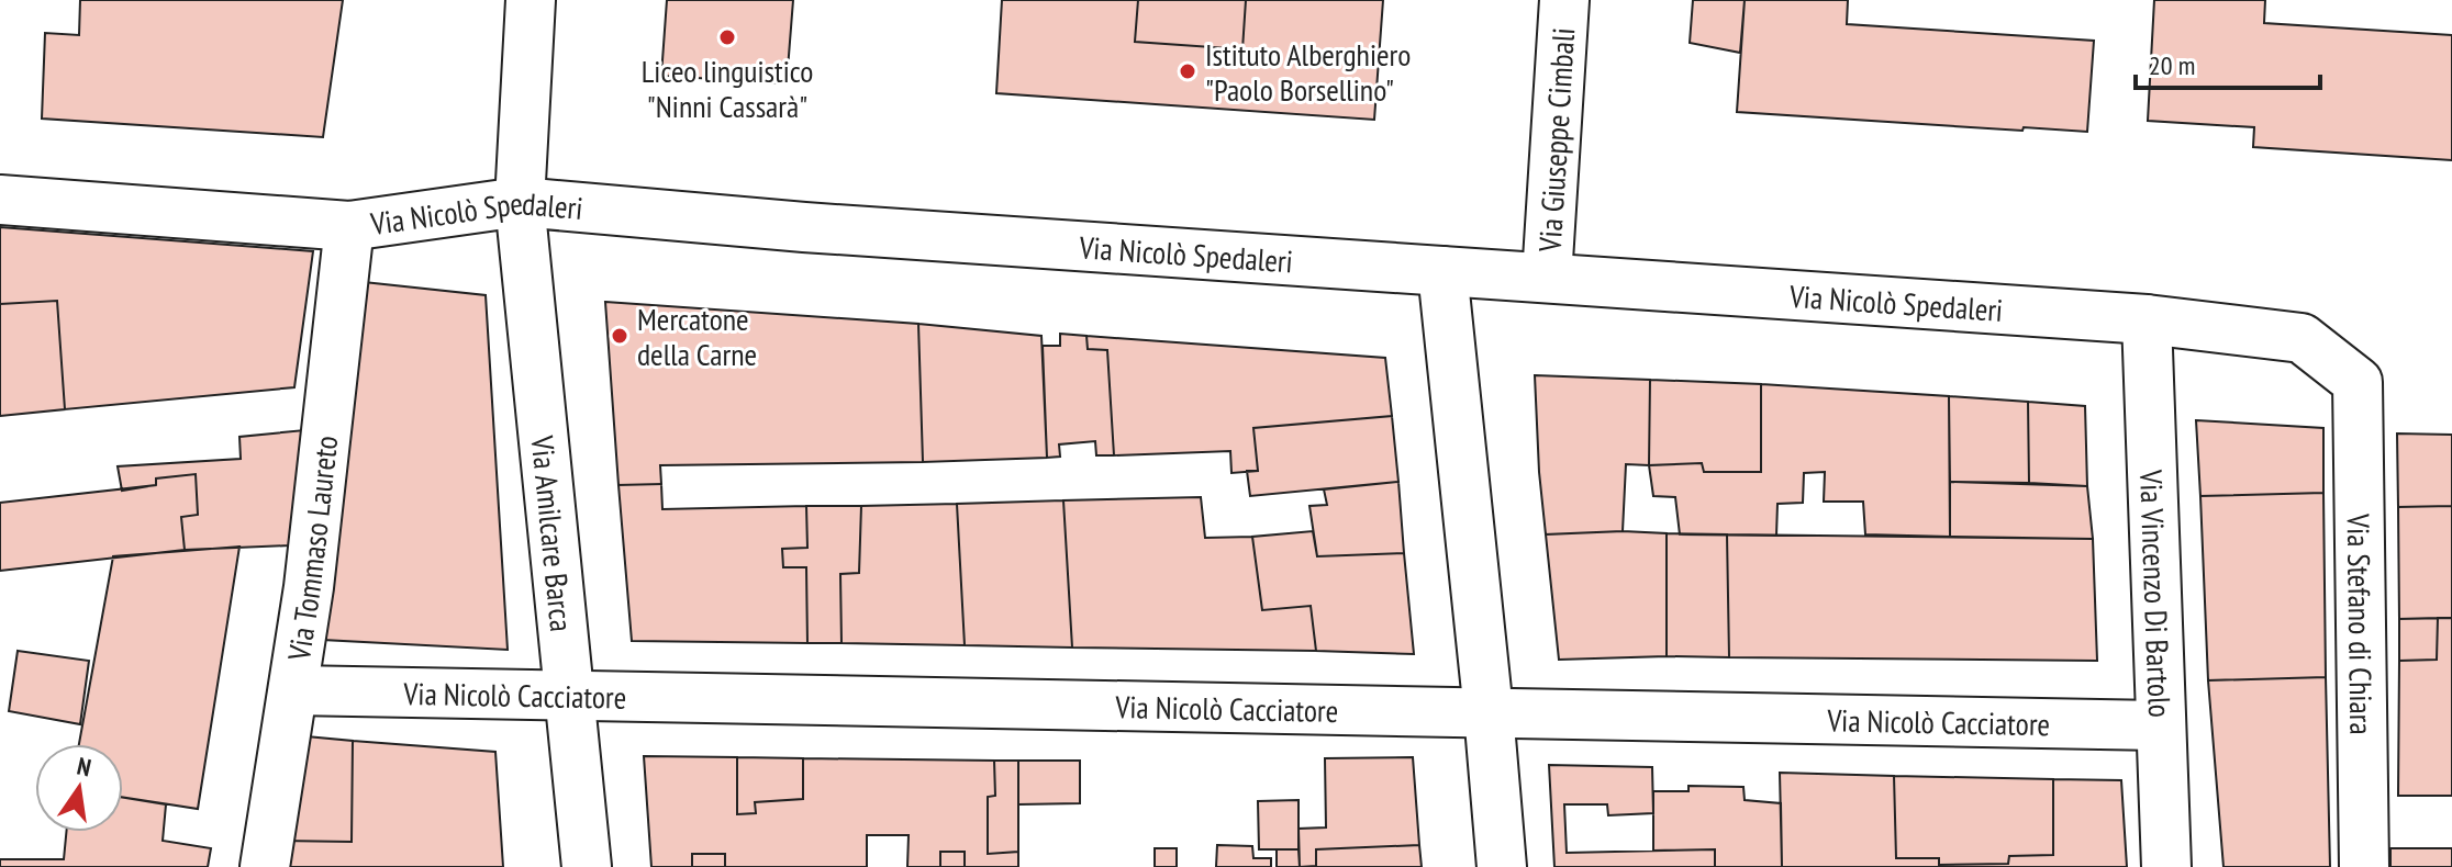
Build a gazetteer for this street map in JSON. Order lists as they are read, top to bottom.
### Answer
{
  "streets": {
    "street": [
      "Via Giuseppe Cimbali",
      "Via Nicolò Spedaleri",
      "Via Amilcare Barca",
      "Via Tommaso Laureto",
      "Via Vincenzo Di Bartolo",
      "Via Stefano di Chiara",
      "Via Nicolò Cacciatore"
    ]
  },
  "crossings": [
    ["Via Giuseppe Cimbali", "Via Nicolò Spedaleri"],
    ["Via Nicolò Spedaleri", "Via Amilcare Barca"],
    ["Via Nicolò Spedaleri", "Via Tommaso Laureto"],
    ["Via Nicolò Spedaleri", "Via Vincenzo Di Bartolo"],
    ["Via Nicolò Spedaleri", "Via Stefano di Chiara"],
    ["Via Amilcare Barca", "Via Nicolò Cacciatore"],
    ["Via Tommaso Laureto", "Via Nicolò Cacciatore"],
    ["Via Vincenzo Di Bartolo", "Via Nicolò Cacciatore"]
  ],
  "places": ["Liceo linguistico \"Ninni Cassarà\"", "Istituto Alberghiero \"Paolo Borsellino\"", "Mercatone della Carne"],
  "scale_bar": "20 m",
  "north": "top"
}
